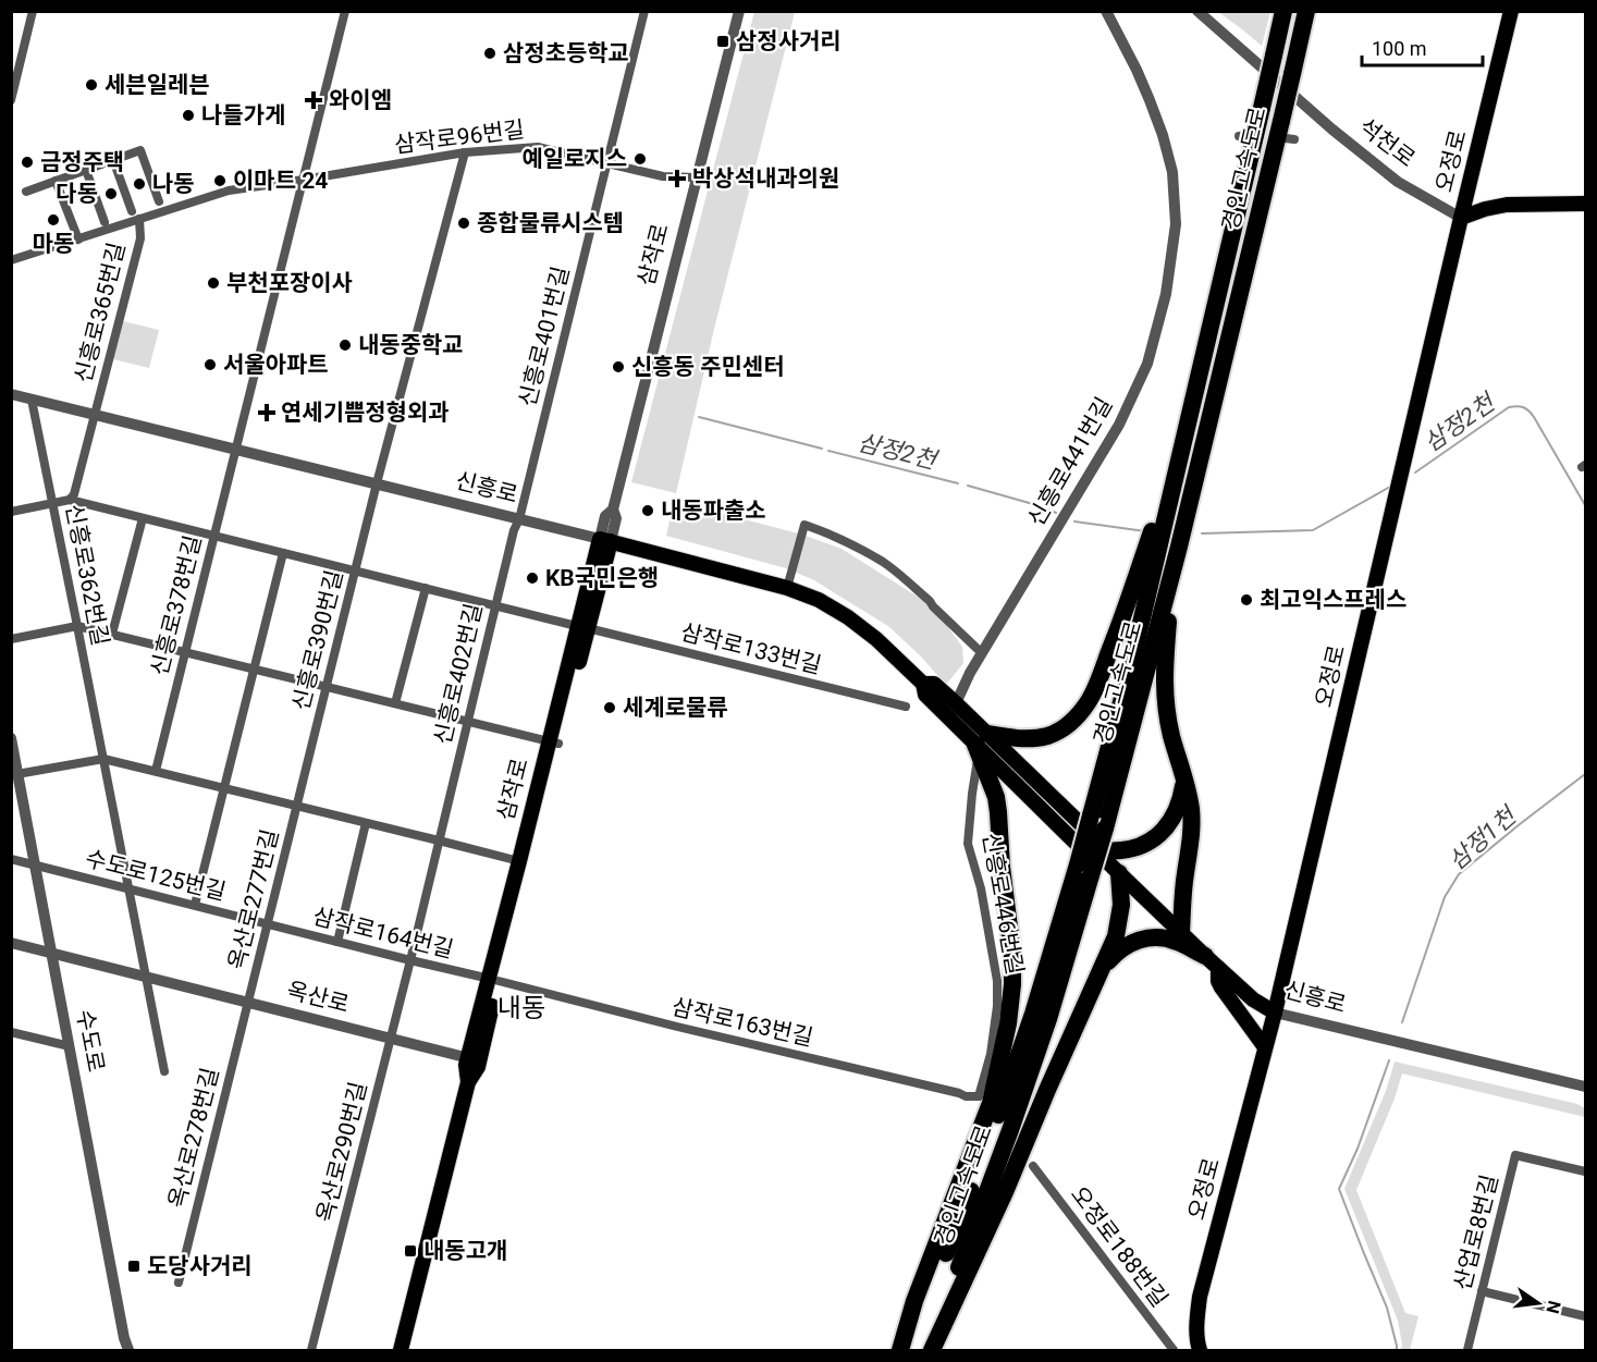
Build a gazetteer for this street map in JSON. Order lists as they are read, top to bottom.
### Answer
{
  "streets": {
    "highway": ["경인고속도로"],
    "main road": ["오정로", "삼작로", "신흥로"],
    "street": [
      "삼작로96번길",
      "석천로",
      "신흥로365번길",
      "신흥로401번길",
      "신흥로441번길",
      "신흥로362번길",
      "신흥로378번길",
      "신흥로390번길",
      "삼작로133번길",
      "신흥로402번길",
      "수도로125번길",
      "옥산로277번길",
      "신흥로446번길",
      "삼작로164번길",
      "옥산로",
      "삼작로163번길",
      "수도로",
      "옥산로278번길",
      "옥산로290번길",
      "산업로8번길",
      "오정로188번길"
    ]
  },
  "crossings": [
    ["삼작로96번길", "삼작로"],
    ["삼작로96번길", "신흥로365번길"],
    ["삼작로96번길", "신흥로401번길"],
    ["삼작로96번길", "신흥로378번길"],
    ["삼작로96번길", "신흥로390번길"],
    ["석천로", "오정로"],
    ["오정로", "신흥로"],
    ["삼작로", "신흥로"],
    ["삼작로", "삼작로133번길"],
    ["삼작로", "삼작로164번길"],
    ["삼작로", "옥산로"],
    ["삼작로", "삼작로163번길"],
    ["신흥로365번길", "신흥로"],
    ["신흥로365번길", "삼작로133번길"],
    ["신흥로401번길", "신흥로"],
    ["신흥로401번길", "신흥로402번길"],
    ["신흥로441번길", "신흥로"],
    ["신흥로", "신흥로362번길"],
    ["신흥로", "신흥로378번길"],
    ["신흥로", "신흥로390번길"],
    ["신흥로", "신흥로402번길"],
    ["신흥로", "신흥로446번길"],
    ["신흥로362번길", "수도로125번길"],
    ["신흥로362번길", "옥산로"],
    ["신흥로378번길", "삼작로133번길"],
    ["신흥로390번길", "삼작로133번길"],
    ["신흥로390번길", "옥산로277번길"],
    ["삼작로133번길", "신흥로402번길"],
    ["신흥로402번길", "삼작로164번길"],
    ["신흥로402번길", "옥산로290번길"],
    ["수도로125번길", "옥산로277번길"],
    ["수도로125번길", "삼작로164번길"],
    ["수도로125번길", "수도로"],
    ["옥산로277번길", "삼작로164번길"],
    ["옥산로277번길", "옥산로"],
    ["옥산로277번길", "옥산로278번길"],
    ["신흥로446번길", "삼작로163번길"],
    ["삼작로164번길", "삼작로163번길"],
    ["삼작로164번길", "옥산로290번길"],
    ["옥산로", "수도로"],
    ["옥산로", "옥산로278번길"],
    ["옥산로", "옥산로290번길"]
  ],
  "districts": ["내동"],
  "water": ["삼정2천", "삼정1천"],
  "places": {
    "transit": ["삼정사거리", "내동고개", "도당사거리"],
    "other": [
      "삼정초등학교",
      "세븐일레븐",
      "나들가게",
      "예일로지스",
      "금정주택",
      "이마트 24",
      "나동",
      "다동",
      "마동",
      "종합물류시스템",
      "부천포장이사",
      "내동중학교",
      "서울아파트",
      "신흥동 주민센터",
      "내동파출소",
      "KB국민은행",
      "최고익스프레스",
      "세계로물류"
    ],
    "health": ["와이엠", "박상석내과의원", "연세기쁨정형외과"]
  },
  "scale_bar": "100 m",
  "north": "right"
}
